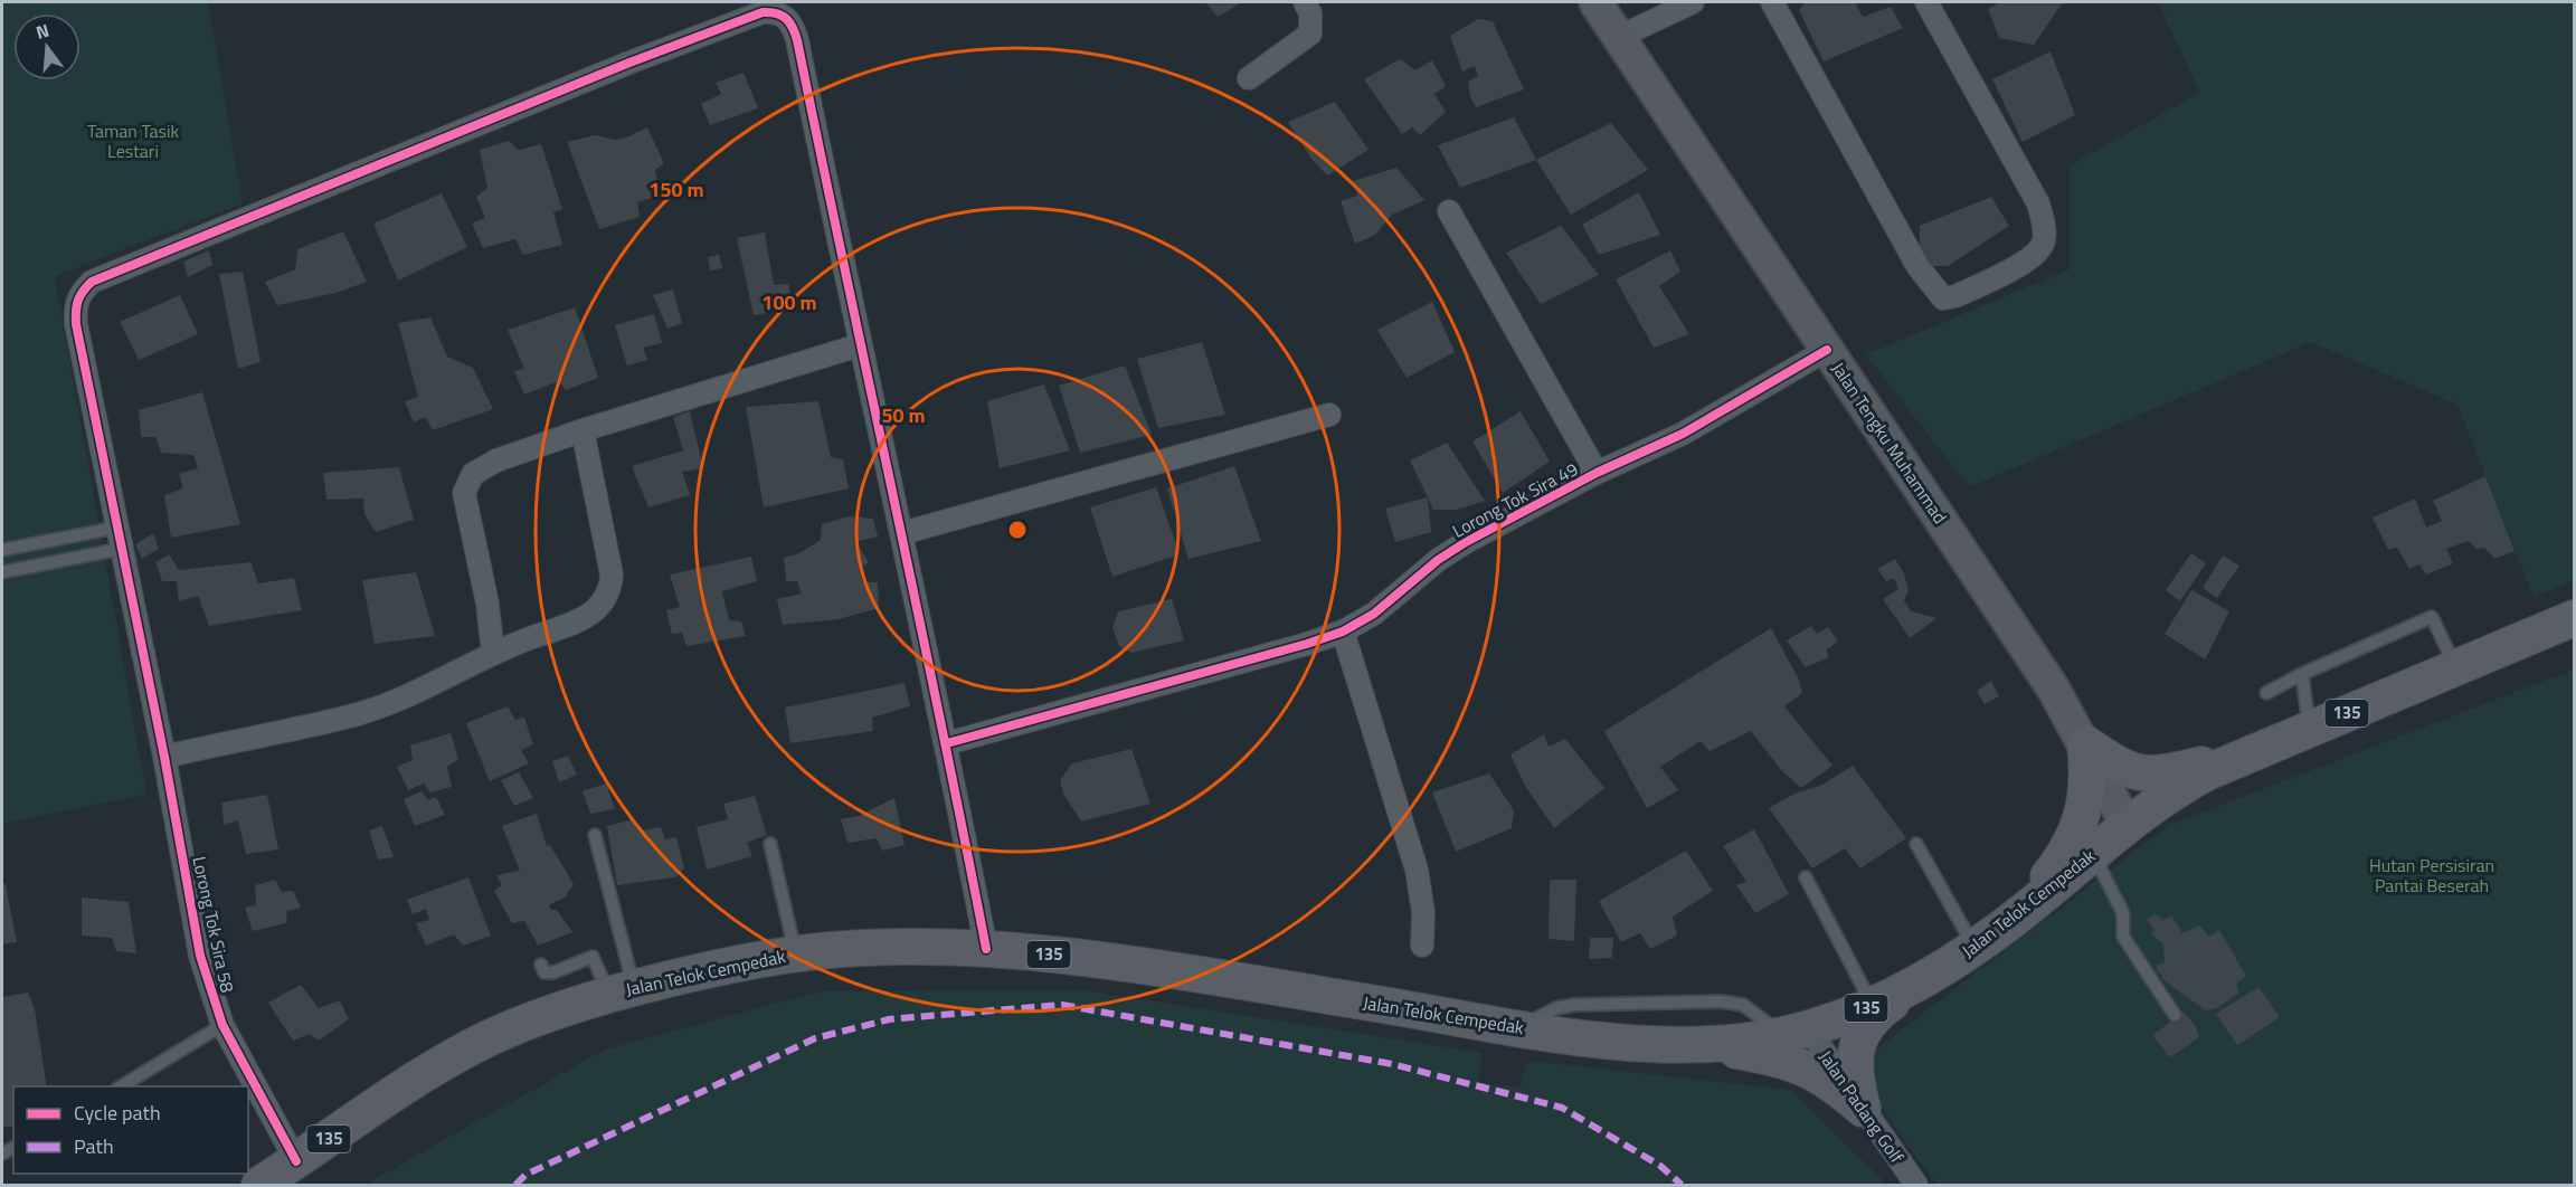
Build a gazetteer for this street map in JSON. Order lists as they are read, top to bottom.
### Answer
{
  "streets": {
    "main road": ["Jalan Tengku Muhammad", "135", "Jalan Telok Cempedak"],
    "street": ["Lorong Tok Sira 49", "Lorong Tok Sira 58", "Jalan Padang Golf"]
  },
  "crossings": [
    ["Jalan Tengku Muhammad", "Lorong Tok Sira 49"],
    ["Jalan Tengku Muhammad", "Jalan Telok Cempedak"],
    ["Jalan Telok Cempedak", "Lorong Tok Sira 58"],
    ["Jalan Telok Cempedak", "Jalan Padang Golf"]
  ],
  "parks": ["Taman Tasik Lestari", "Hutan Persisiran Pantai Beserah"],
  "legend": ["Cycle path", "Path"],
  "north": "top",
  "rings": ["150 m", "100 m", "50 m"]
}
